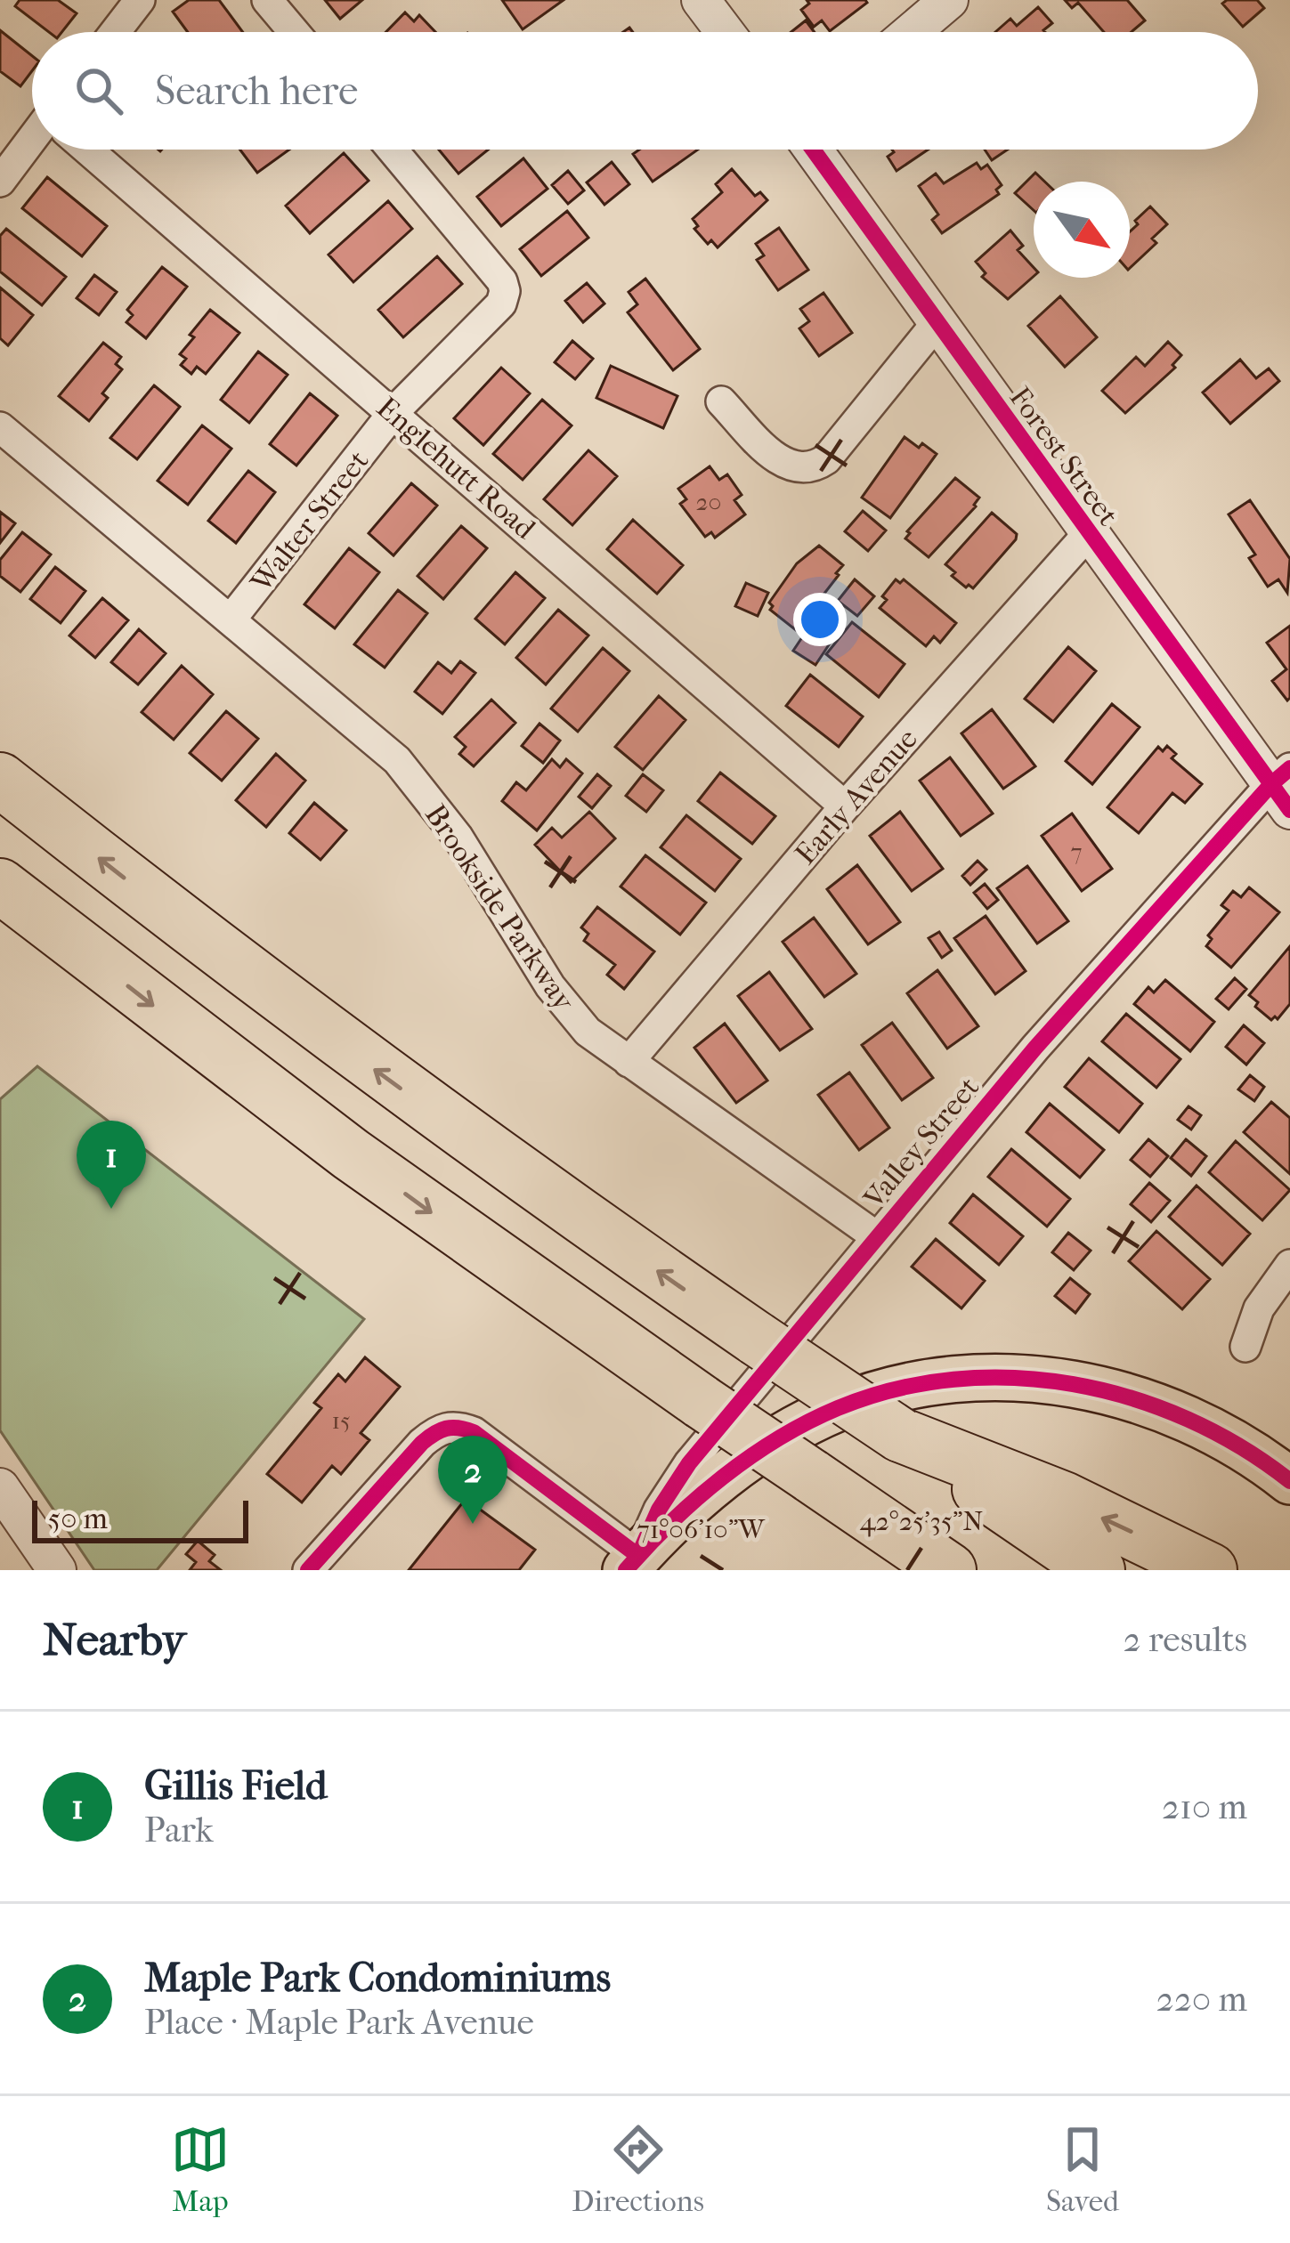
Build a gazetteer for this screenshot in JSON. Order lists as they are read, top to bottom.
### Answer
{
  "streets": {
    "street": [
      "Forest Street",
      "Englehutt Road",
      "Walter Street",
      "Early Avenue",
      "Brookside Parkway",
      "Valley Street"
    ]
  },
  "crossings": [
    ["Forest Street", "Early Avenue"],
    ["Forest Street", "Valley Street"],
    ["Englehutt Road", "Walter Street"],
    ["Englehutt Road", "Early Avenue"],
    ["Walter Street", "Brookside Parkway"],
    ["Early Avenue", "Brookside Parkway"],
    ["Brookside Parkway", "Valley Street"]
  ],
  "house_numbers": ["20", "7", "15"],
  "scale_bar": "50 m",
  "north": "bottom right",
  "page": {
    "search": "Search here",
    "pins": ["1", "2"],
    "scale": "50 m",
    "heading": ["Nearby", "2 results"],
    "list": [
      {
        "mark": "1",
        "name": "Gillis Field",
        "note": "Park",
        "value": "210 m"
      },
      {
        "mark": "2",
        "name": "Maple Park Condominiums",
        "note": "Place · Maple Park Avenue",
        "value": "220 m"
      }
    ],
    "nav": ["Map", "Directions", "Saved"]
  },
  "coordinates": ["42°25'35\"N", "71°06'10\"W"]
}
